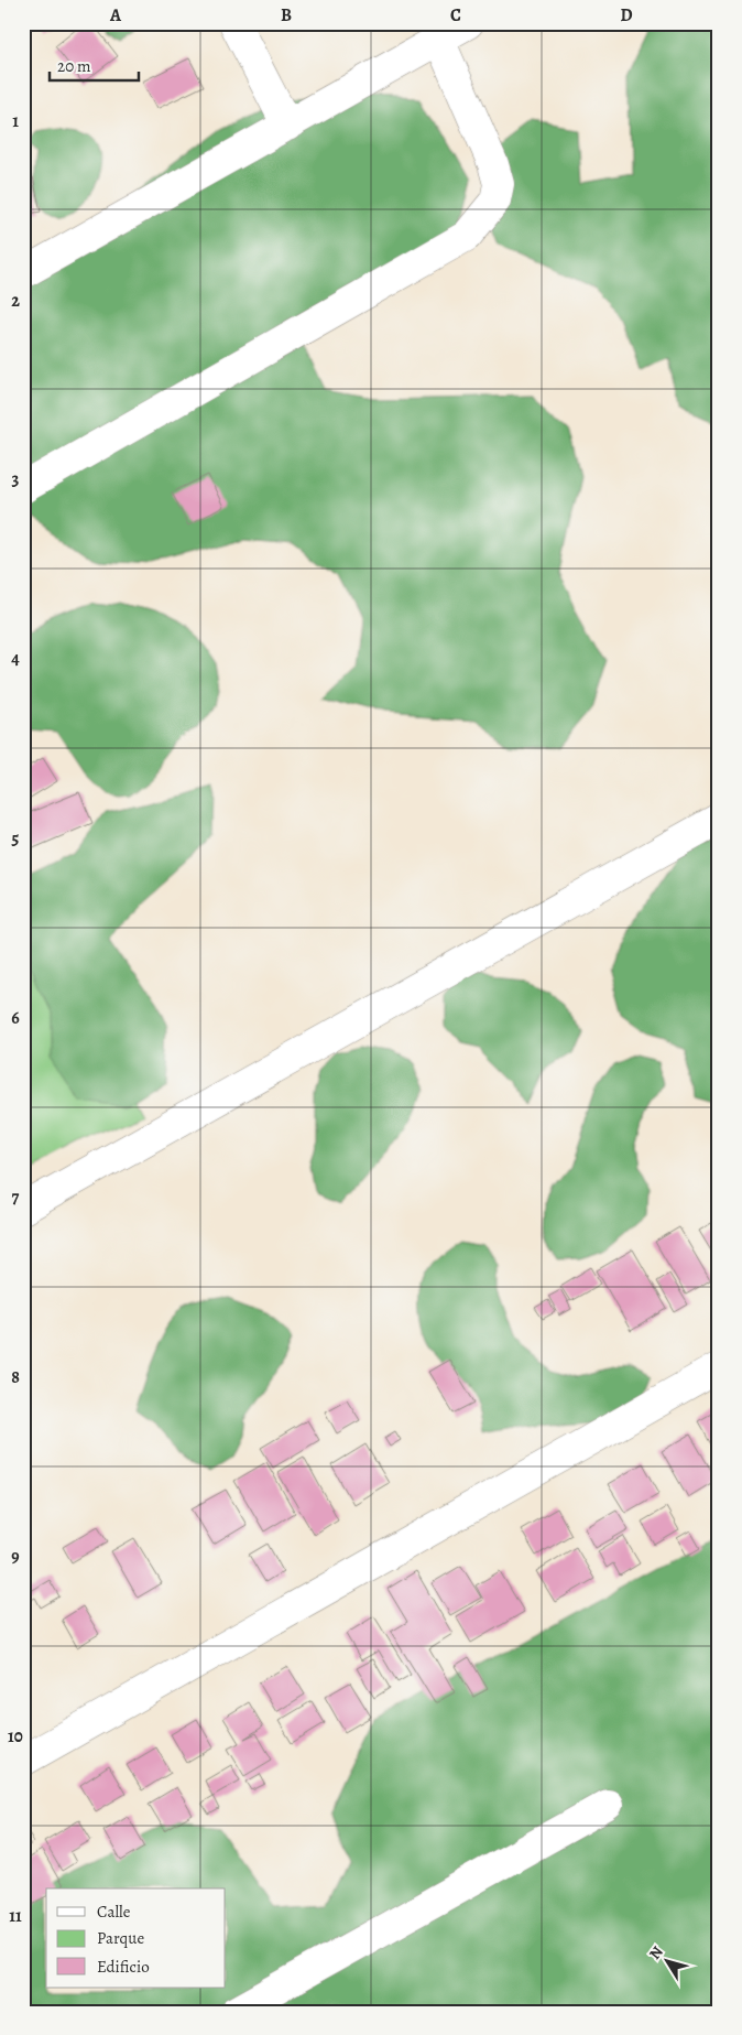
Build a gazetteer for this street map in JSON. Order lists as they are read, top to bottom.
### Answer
{
  "legend": ["Calle", "Parque", "Edificio"],
  "scale_bar": "20 m",
  "north": "top left",
  "grid": {
    "columns": [
      "A",
      "B",
      "C",
      "D"
    ],
    "rows": [
      "1",
      "2",
      "3",
      "4",
      "5",
      "6",
      "7",
      "8",
      "9",
      "10",
      "11"
    ]
  }
}
